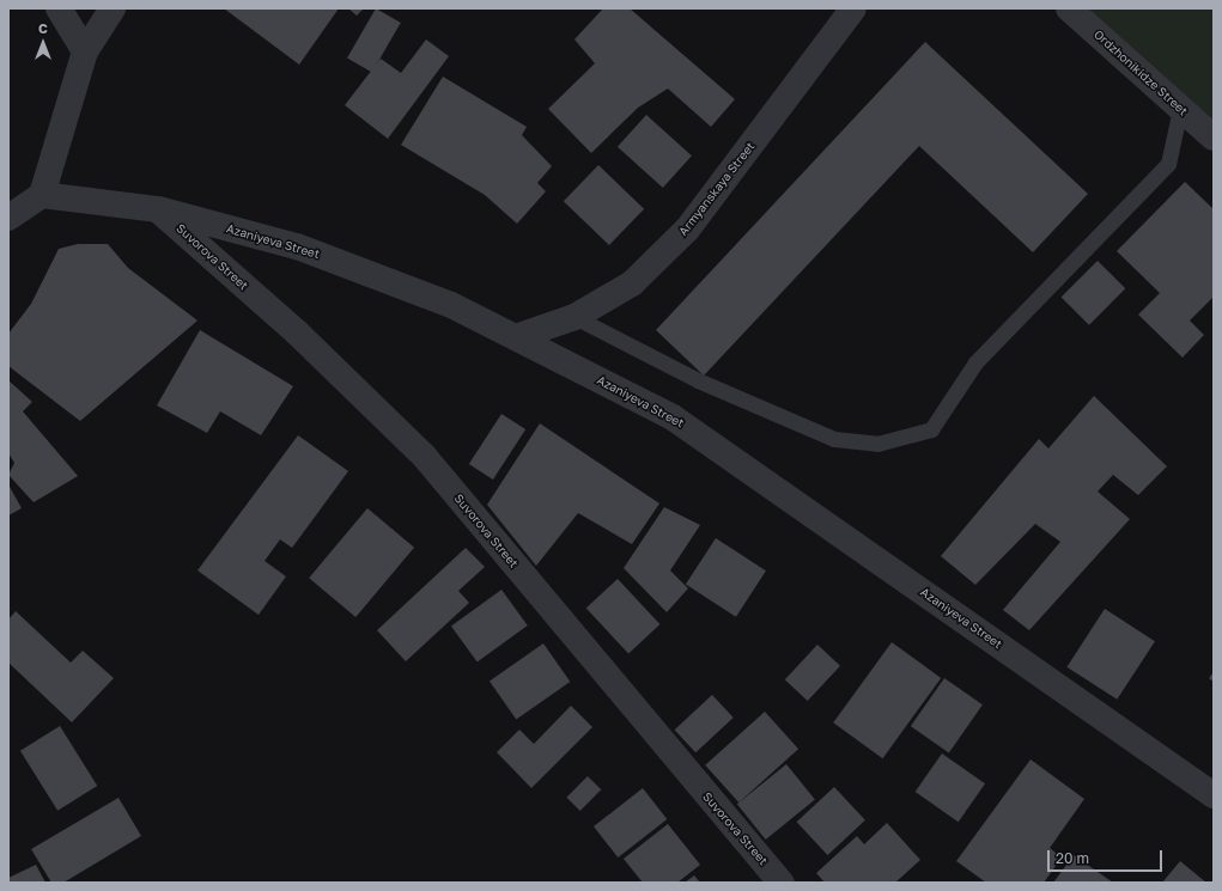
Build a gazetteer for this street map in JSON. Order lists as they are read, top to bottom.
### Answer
{
  "streets": {
    "street": [
      "Ordzhonikidze Street",
      "Armyanskaya Street",
      "Azaniyeva Street",
      "Suvorova Street"
    ]
  },
  "crossings": [
    ["Armyanskaya Street", "Azaniyeva Street"],
    ["Azaniyeva Street", "Suvorova Street"]
  ],
  "scale_bar": "20 m",
  "north": "top"
}
